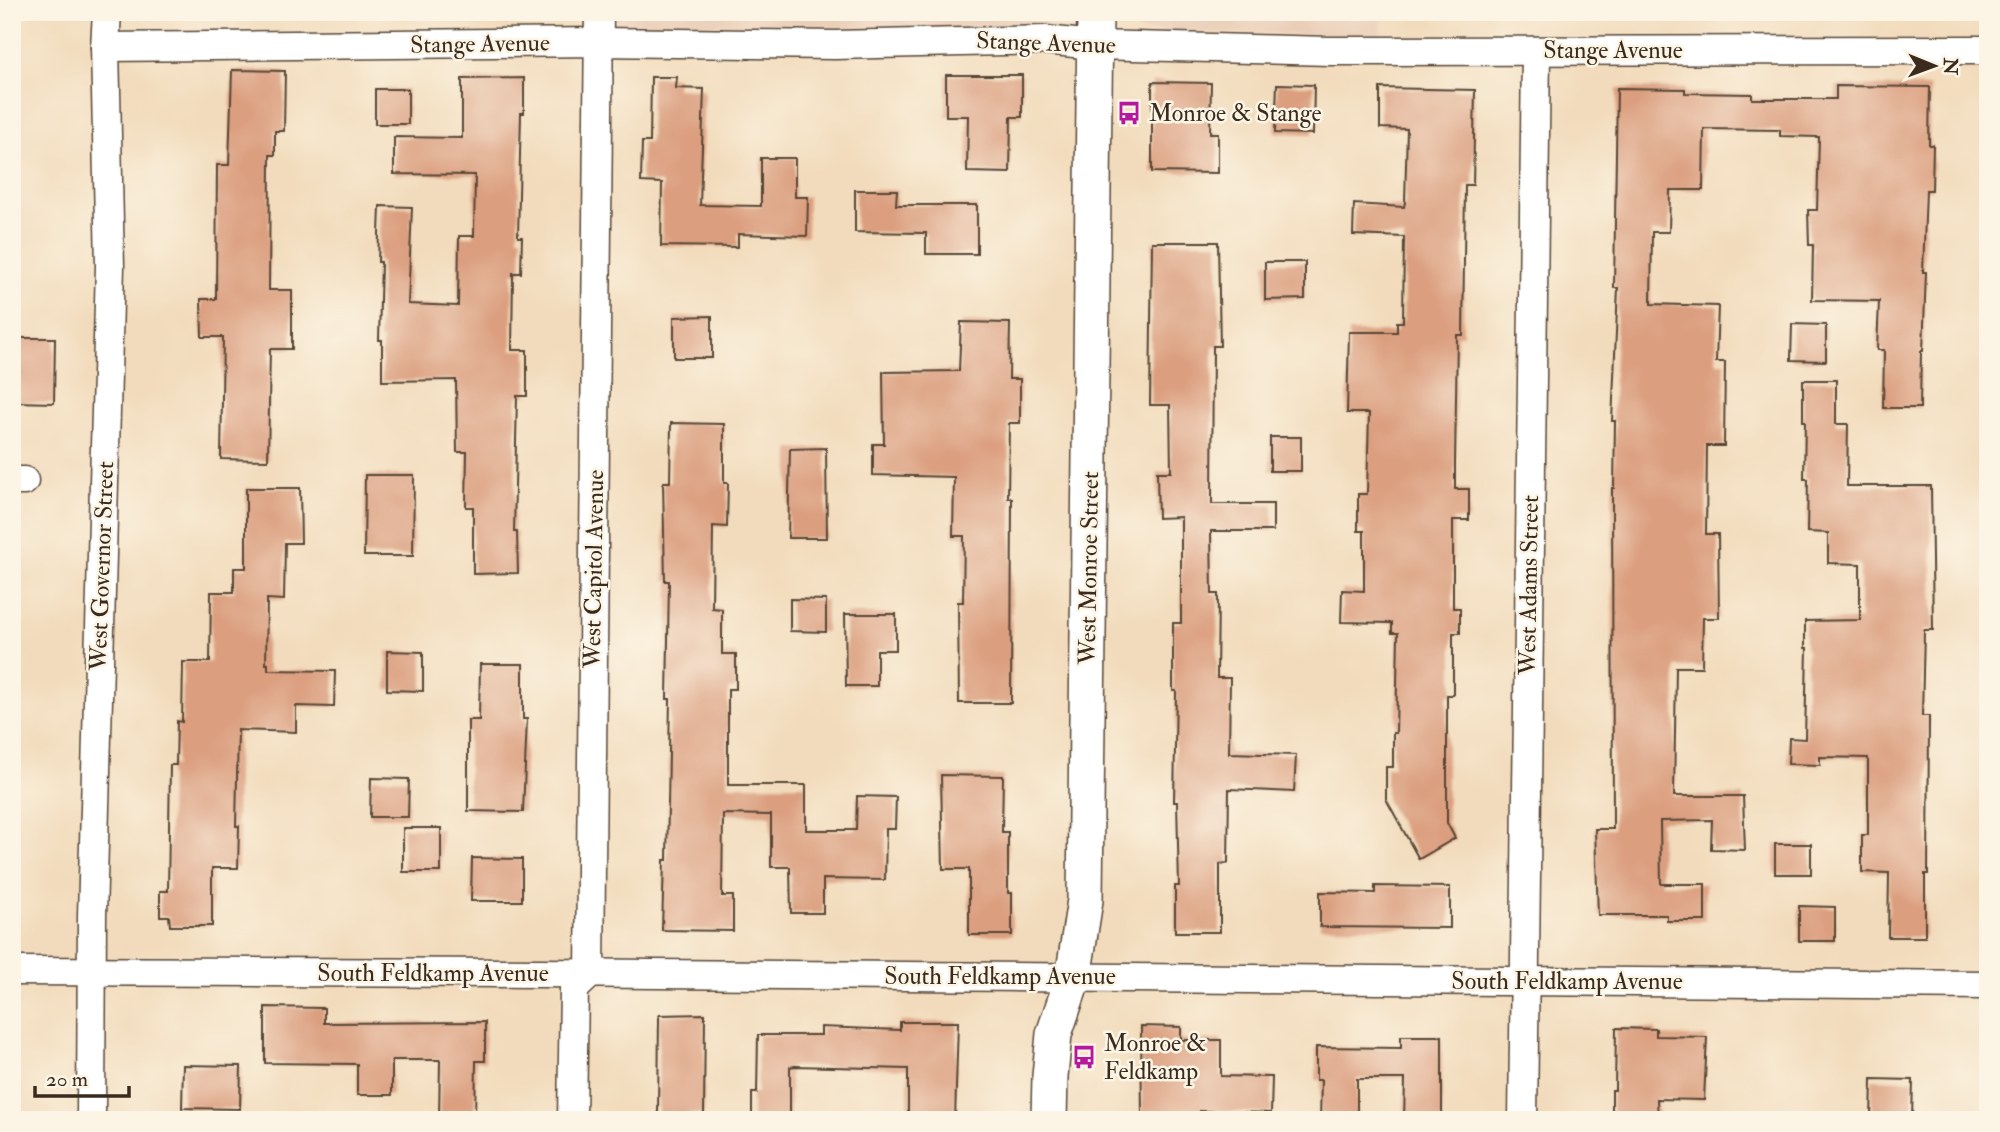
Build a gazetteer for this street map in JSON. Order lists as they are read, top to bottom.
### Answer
{
  "streets": {
    "street": [
      "Stange Avenue",
      "West Governor Street",
      "West Monroe Street",
      "West Capitol Avenue",
      "West Adams Street",
      "South Feldkamp Avenue"
    ]
  },
  "crossings": [
    ["Stange Avenue", "West Governor Street"],
    ["Stange Avenue", "West Monroe Street"],
    ["Stange Avenue", "West Capitol Avenue"],
    ["Stange Avenue", "West Adams Street"],
    ["West Governor Street", "South Feldkamp Avenue"],
    ["West Monroe Street", "South Feldkamp Avenue"],
    ["West Capitol Avenue", "South Feldkamp Avenue"],
    ["West Adams Street", "South Feldkamp Avenue"]
  ],
  "places": {
    "bus stop": ["Monroe & Stange", "Monroe & Feldkamp"]
  },
  "scale_bar": "20 m",
  "north": "right"
}
